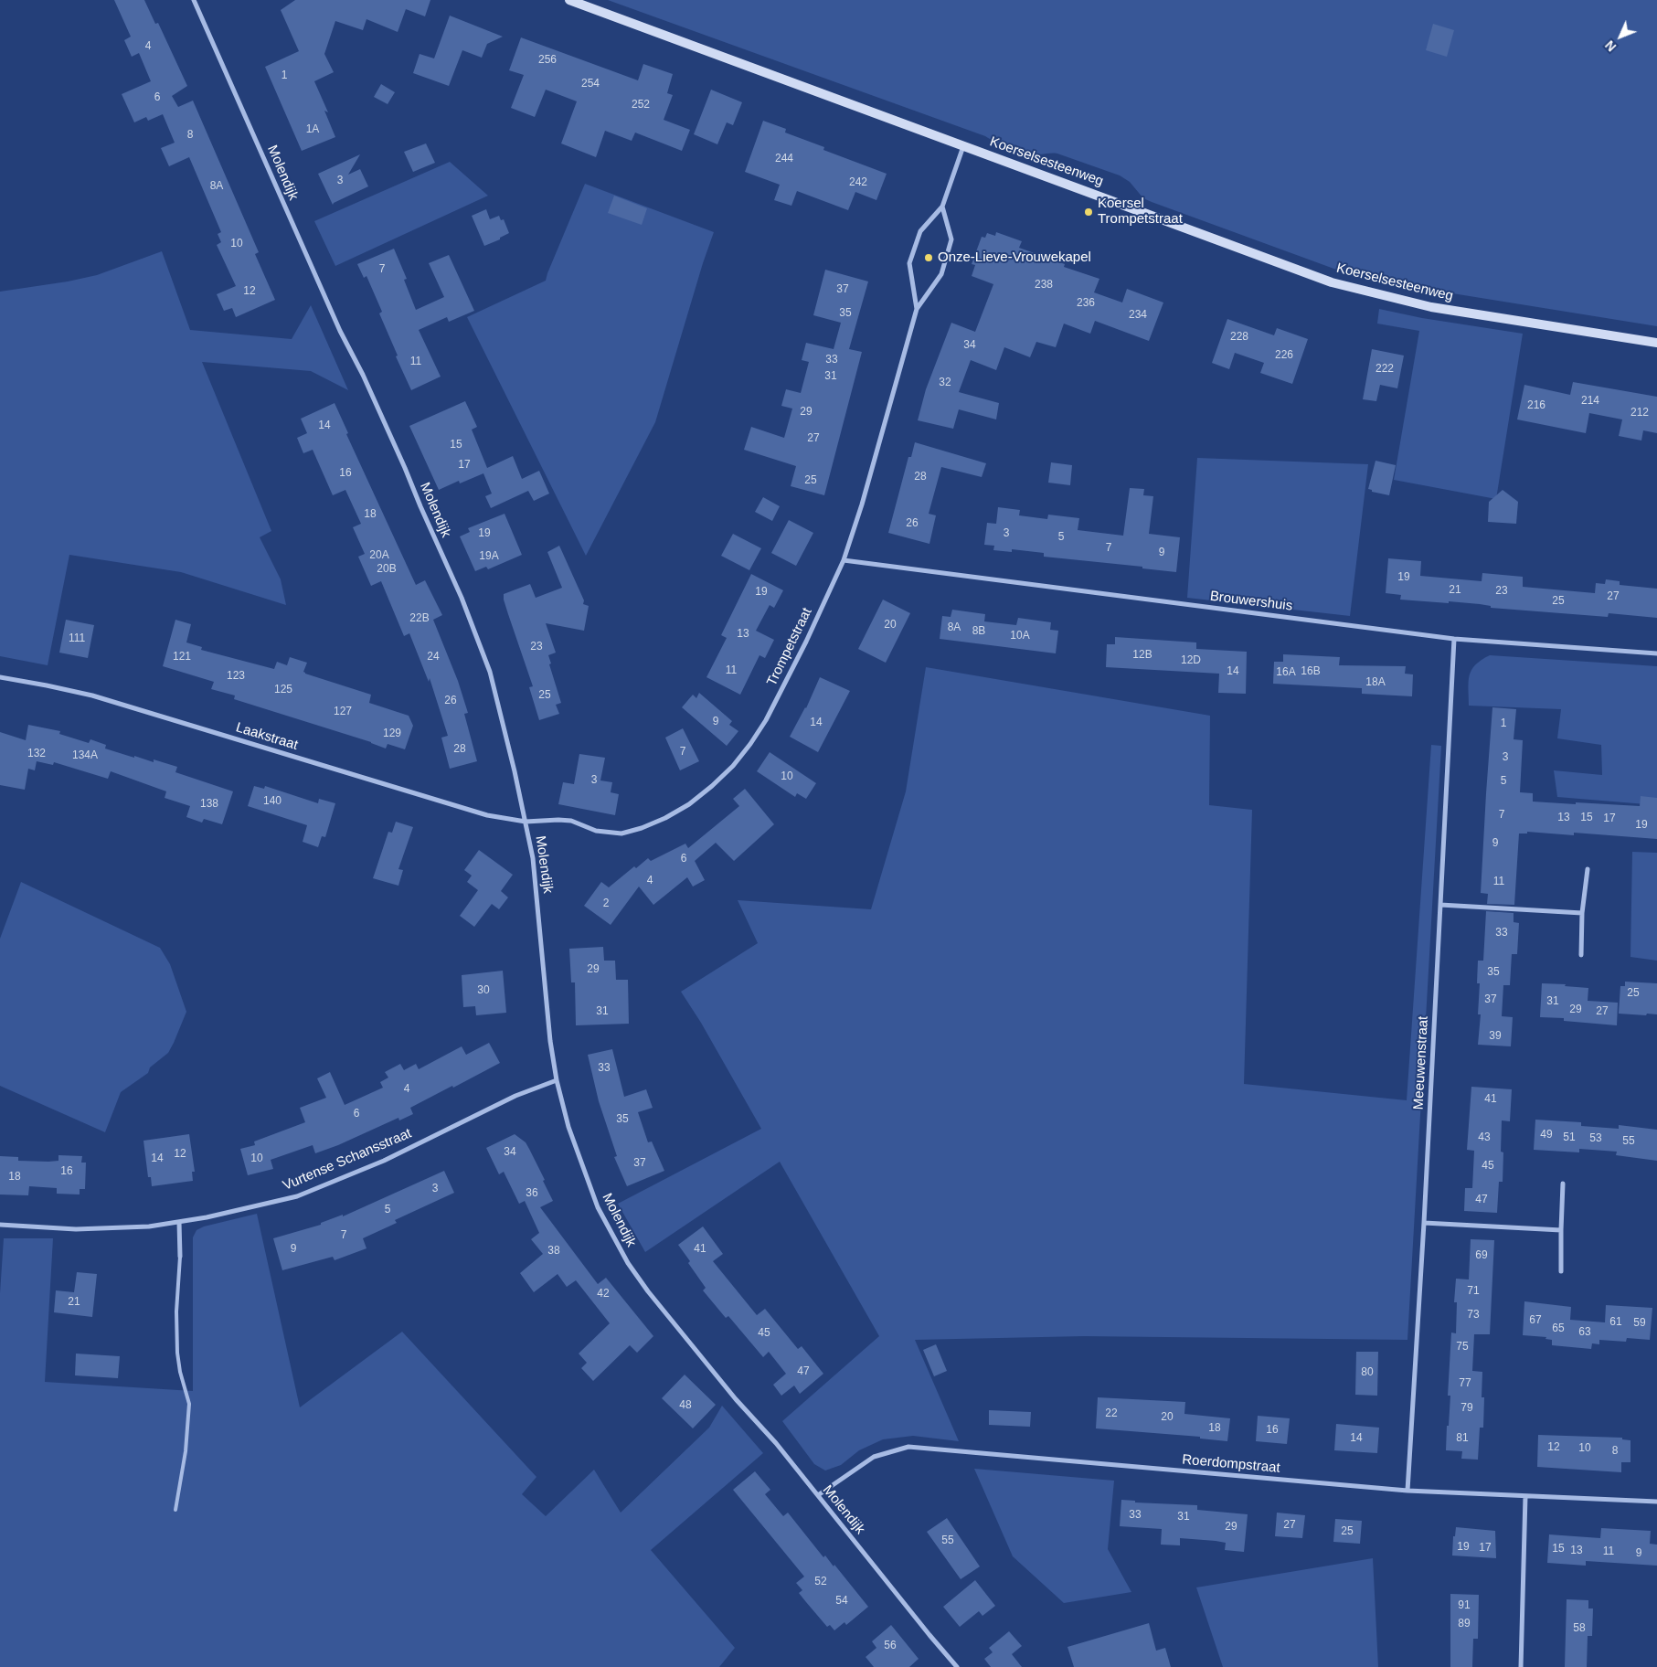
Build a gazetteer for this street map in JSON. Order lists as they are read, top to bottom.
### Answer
{
  "streets": {
    "street": [
      "Koerselsesteenweg",
      "Molendijk",
      "Brouwershuis",
      "Trompetstraat",
      "Laakstraat",
      "Meeuwenstraat",
      "Vurtense Schansstraat",
      "Roerdompstraat"
    ]
  },
  "crossings": [
    ["Koerselsesteenweg", "Trompetstraat"],
    ["Molendijk", "Trompetstraat"],
    ["Molendijk", "Laakstraat"],
    ["Molendijk", "Vurtense Schansstraat"],
    ["Molendijk", "Roerdompstraat"],
    ["Brouwershuis", "Trompetstraat"],
    ["Brouwershuis", "Meeuwenstraat"],
    ["Trompetstraat", "Laakstraat"],
    ["Meeuwenstraat", "Roerdompstraat"]
  ],
  "places": ["Koersel Trompetstraat", "Onze-Lieve-Vrouwekapel"],
  "house_numbers": [
    "4",
    "256",
    "1",
    "254",
    "6",
    "252",
    "1A",
    "8",
    "244",
    "3",
    "242",
    "8A",
    "10",
    "7",
    "238",
    "37",
    "12",
    "236",
    "35",
    "234",
    "228",
    "34",
    "226",
    "33",
    "11",
    "222",
    "31",
    "32",
    "214",
    "216",
    "29",
    "212",
    "14",
    "27",
    "15",
    "17",
    "16",
    "28",
    "25",
    "18",
    "26",
    "19",
    "3",
    "5",
    "7",
    "9",
    "20A",
    "19A",
    "20B",
    "19",
    "21",
    "23",
    "19",
    "27",
    "25",
    "22B",
    "20",
    "8A",
    "8B",
    "13",
    "10A",
    "111",
    "23",
    "12B",
    "121",
    "24",
    "12D",
    "11",
    "14",
    "16B",
    "16A",
    "123",
    "18A",
    "125",
    "25",
    "26",
    "127",
    "9",
    "14",
    "1",
    "129",
    "28",
    "7",
    "132",
    "134A",
    "3",
    "10",
    "3",
    "5",
    "140",
    "138",
    "7",
    "13",
    "15",
    "17",
    "19",
    "9",
    "6",
    "4",
    "11",
    "2",
    "33",
    "29",
    "35",
    "30",
    "25",
    "37",
    "31",
    "29",
    "31",
    "27",
    "39",
    "33",
    "4",
    "41",
    "6",
    "35",
    "49",
    "43",
    "51",
    "53",
    "55",
    "34",
    "12",
    "14",
    "10",
    "37",
    "45",
    "16",
    "18",
    "3",
    "36",
    "47",
    "5",
    "7",
    "9",
    "41",
    "38",
    "69",
    "71",
    "42",
    "21",
    "73",
    "67",
    "61",
    "59",
    "65",
    "63",
    "45",
    "75",
    "47",
    "80",
    "77",
    "48",
    "79",
    "22",
    "20",
    "18",
    "16",
    "14",
    "81",
    "12",
    "10",
    "8",
    "33",
    "31",
    "27",
    "29",
    "25",
    "55",
    "19",
    "17",
    "15",
    "13",
    "11",
    "9",
    "52",
    "54",
    "91",
    "89",
    "58",
    "56"
  ],
  "north": "bottom left"
}
